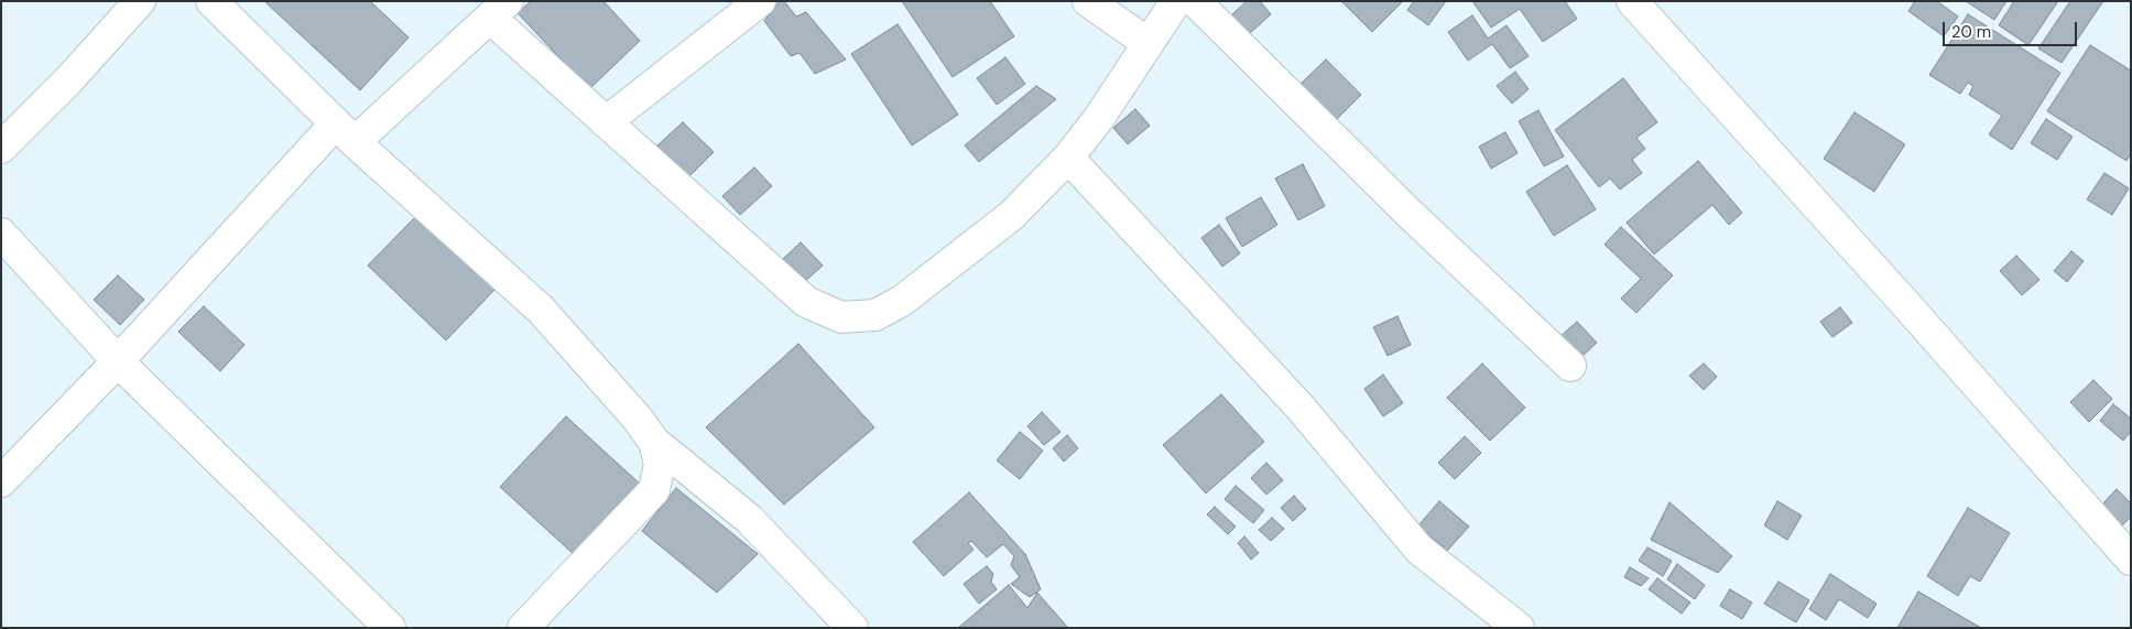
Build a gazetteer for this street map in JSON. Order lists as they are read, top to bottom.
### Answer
{
  "scale_bar": "20 m"
}
